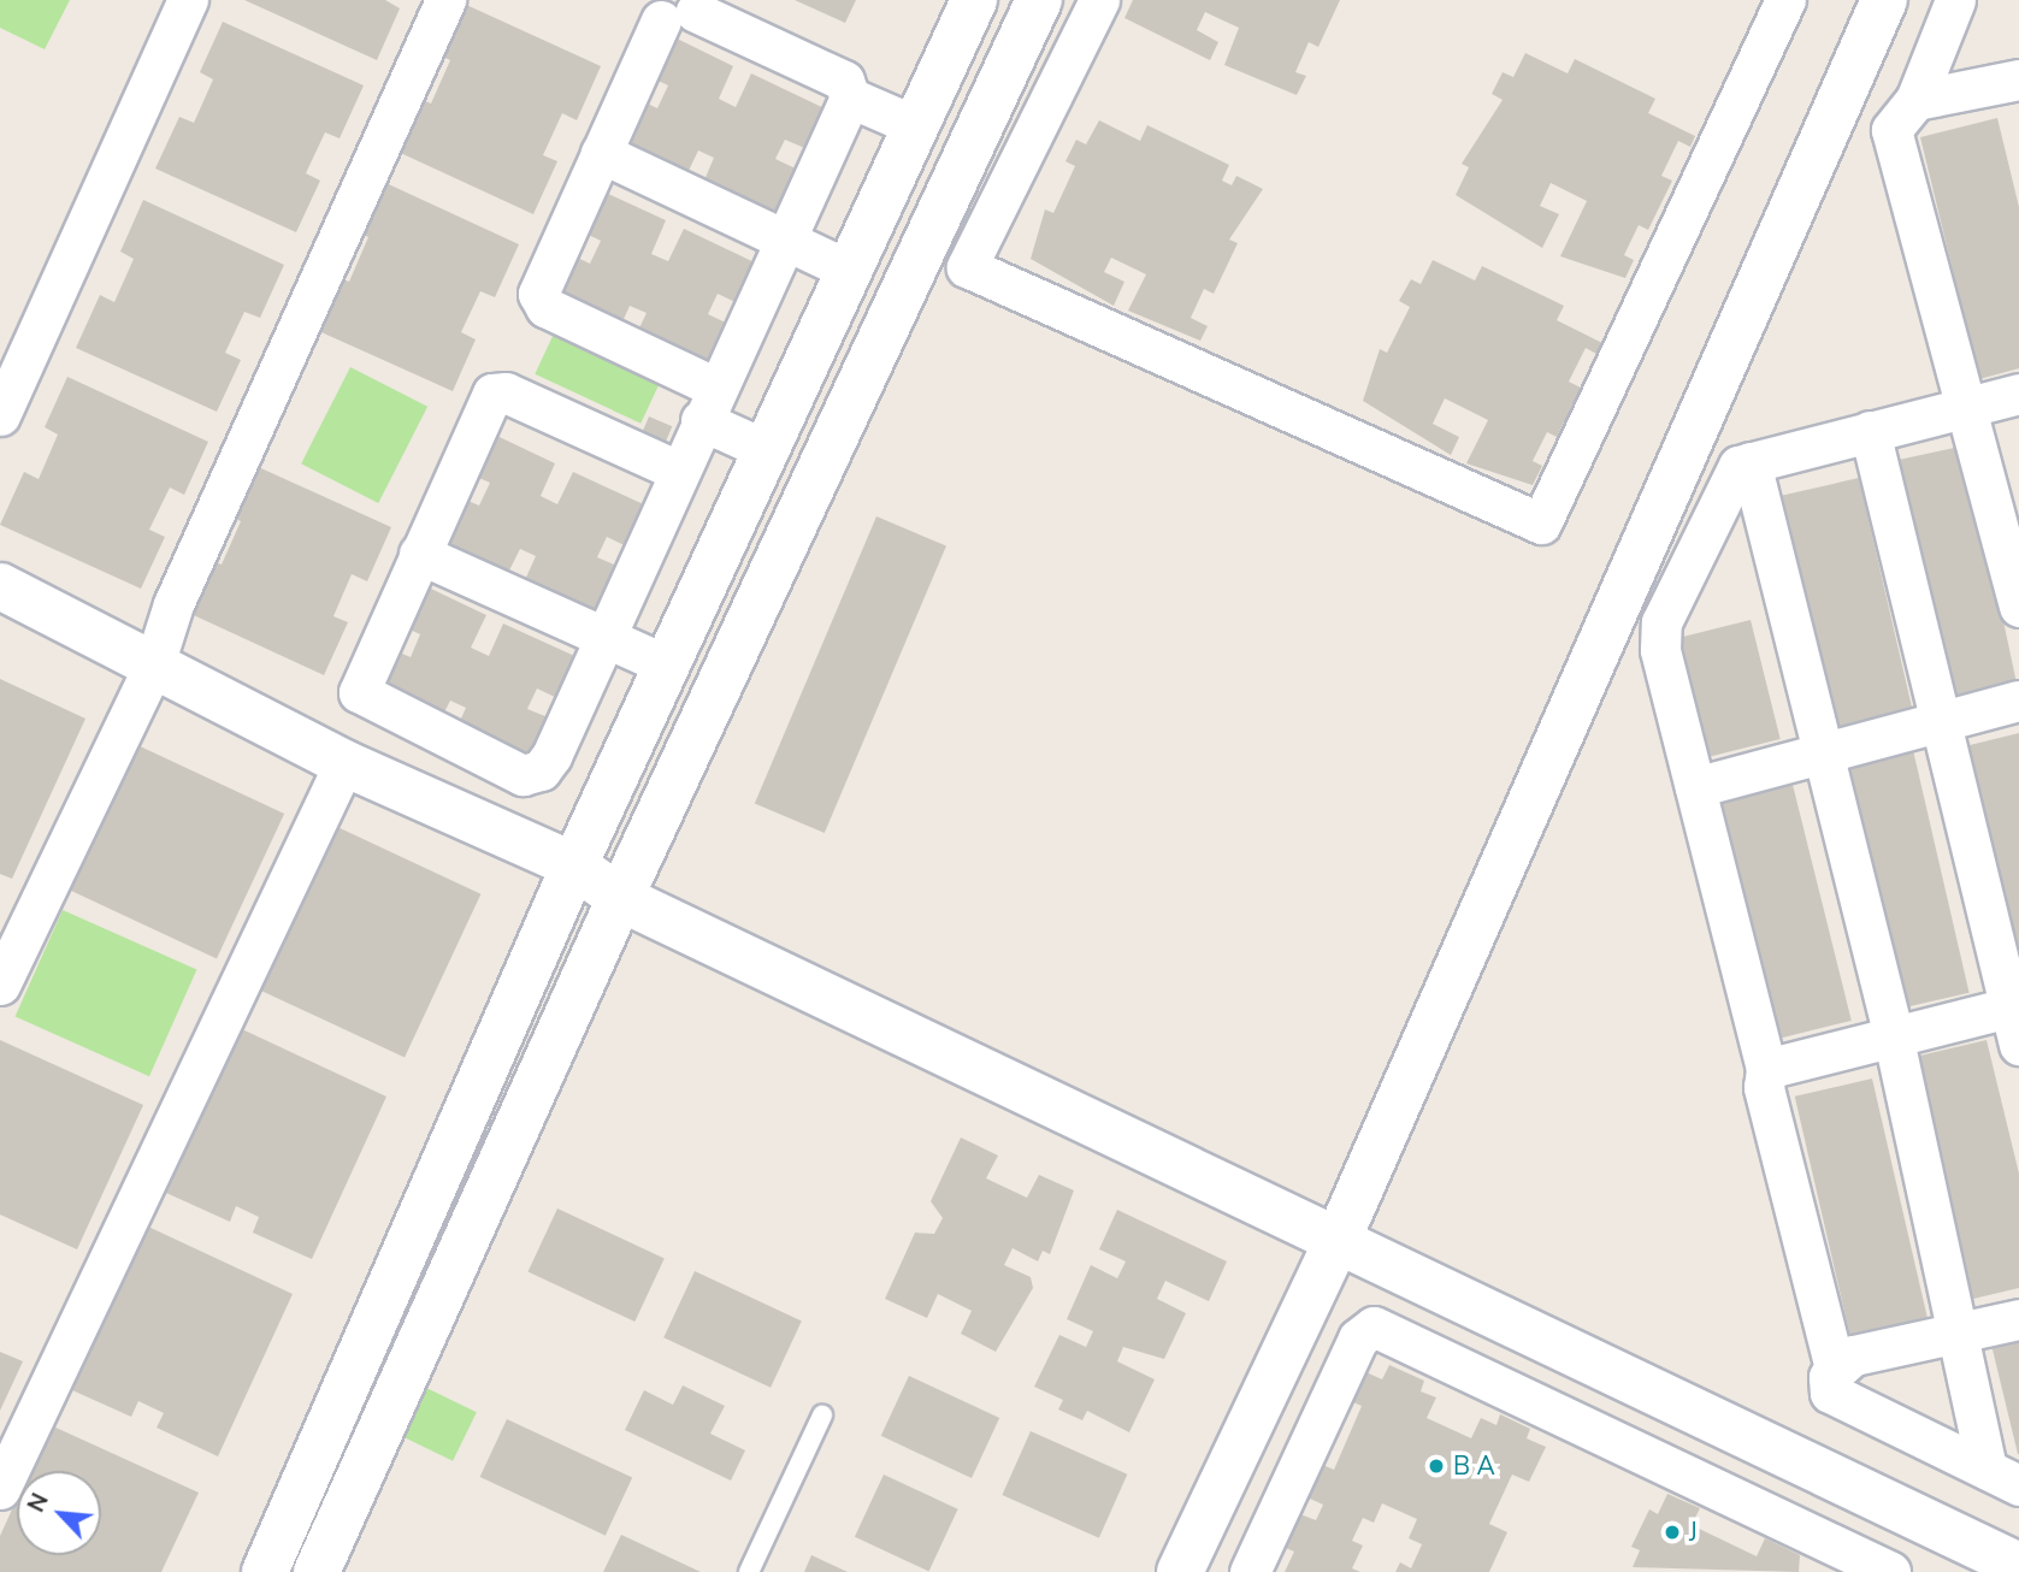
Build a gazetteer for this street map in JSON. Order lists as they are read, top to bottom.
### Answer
{
  "places": ["B A", "J"],
  "north": "top left"
}
